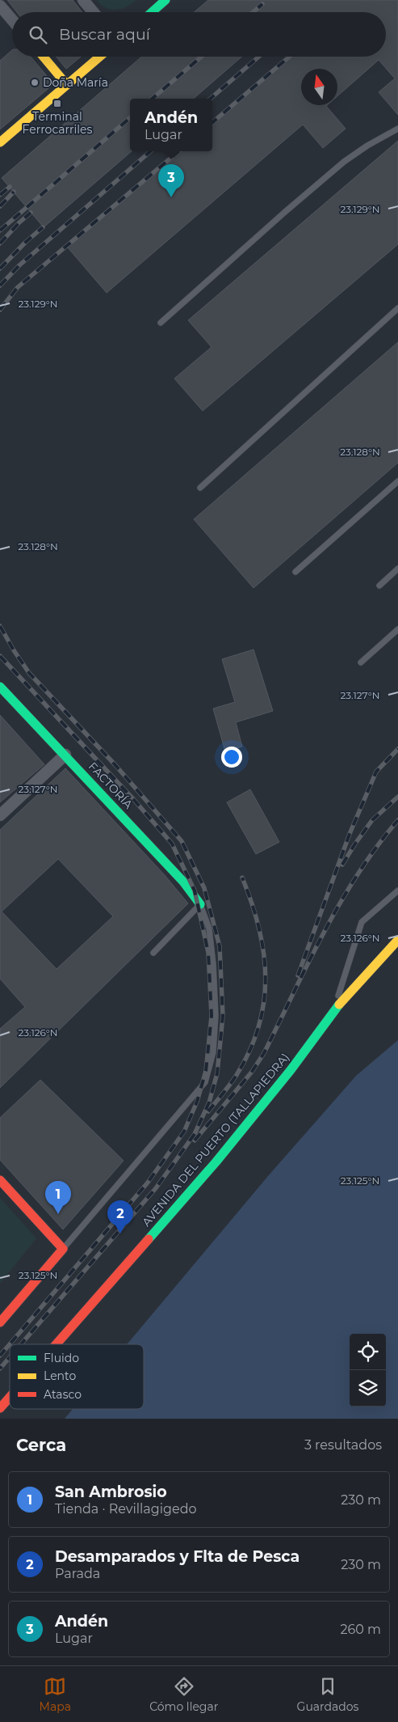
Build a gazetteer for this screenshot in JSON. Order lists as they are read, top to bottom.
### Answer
{
  "streets": {
    "street": ["FACTORÍA", "AVENIDA DEL PUERTO (TALLAPIEDRA)"]
  },
  "places": {
    "other": ["Doña María"],
    "transit": ["Terminal Ferrocarriles"]
  },
  "legend": ["Fluido", "Lento", "Atasco"],
  "north": "top",
  "page": {
    "search": "Buscar aquí",
    "popup": ["Andén", "Lugar"],
    "pins": ["3", "1", "2"],
    "heading": ["Cerca", "3 resultados"],
    "list": [
      {
        "mark": "1",
        "name": "San Ambrosio",
        "note": "Tienda · Revillagigedo",
        "value": "230 m"
      },
      {
        "mark": "2",
        "name": "Desamparados y Flta de Pesca",
        "note": "Parada",
        "value": "230 m"
      },
      {
        "mark": "3",
        "name": "Andén",
        "note": "Lugar",
        "value": "260 m"
      }
    ],
    "nav": ["Mapa", "Cómo llegar", "Guardados"]
  },
  "coordinates": [
    "23.129°N",
    "23.128°N",
    "23.127°N",
    "23.126°N",
    "23.125°N"
  ]
}
